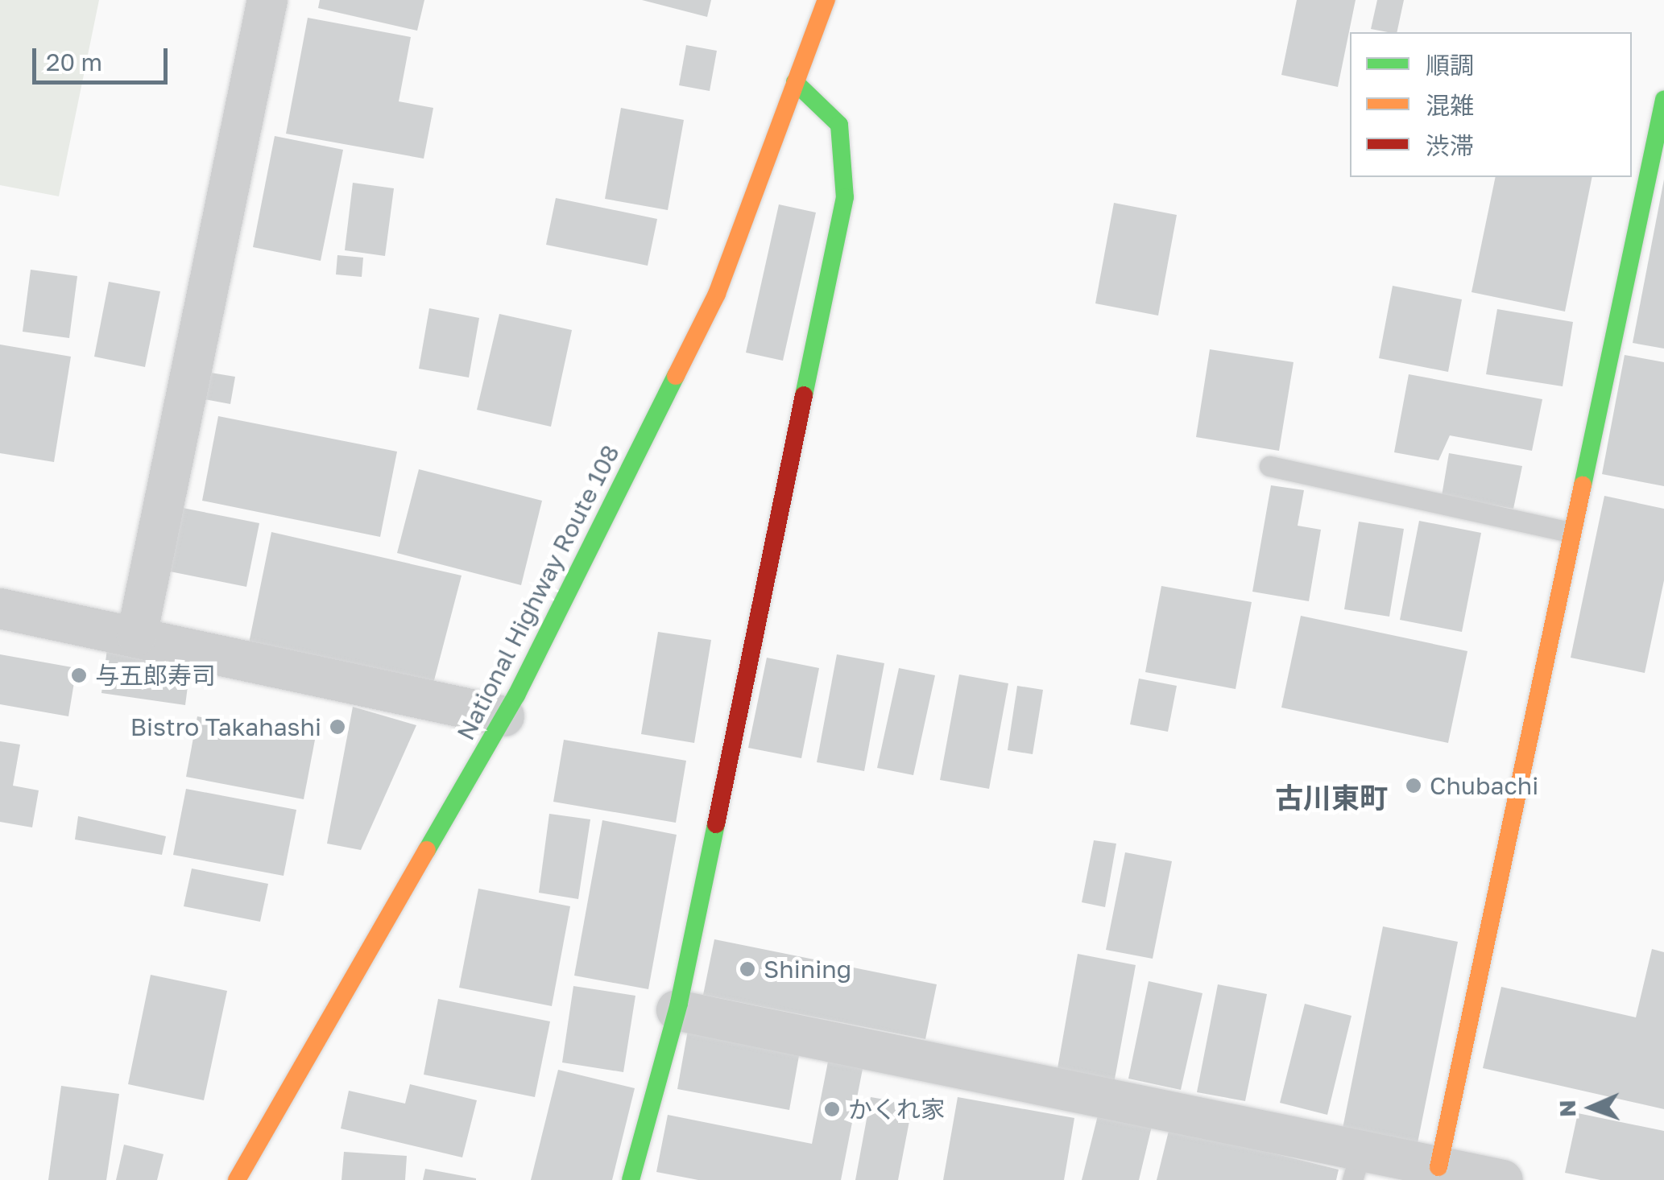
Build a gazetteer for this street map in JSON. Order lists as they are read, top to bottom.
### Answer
{
  "streets": {
    "main road": ["National Highway Route 108"]
  },
  "districts": ["古川東町"],
  "places": [
    "与五郎寿司",
    "Bistro Takahashi",
    "Chubachi",
    "Shining",
    "かくれ家"
  ],
  "legend": ["順調", "混雑", "渋滞"],
  "scale_bar": "20 m",
  "north": "left"
}
